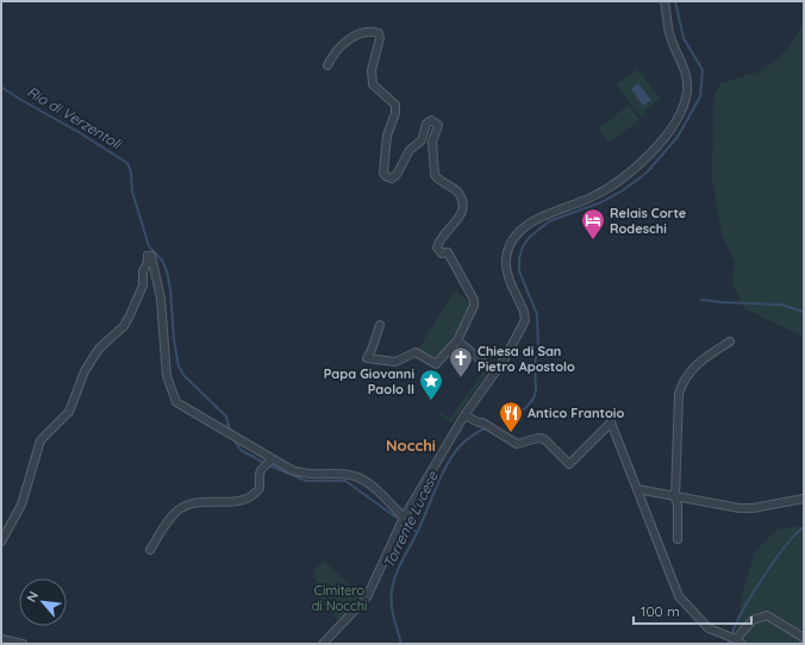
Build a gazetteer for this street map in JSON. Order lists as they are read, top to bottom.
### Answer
{
  "districts": ["Nocchi"],
  "water": ["Rio di Verzentoli", "Torrente Lucese"],
  "parks": ["Cimitero di Nocchi"],
  "places": {
    "hotel": ["Relais Corte Rodeschi"],
    "church": ["Chiesa di San Pietro Apostolo"],
    "place": ["Papa Giovanni Paolo II"],
    "restaurant": ["Antico Frantoio"]
  },
  "scale_bar": "100 m",
  "north": "top left"
}
